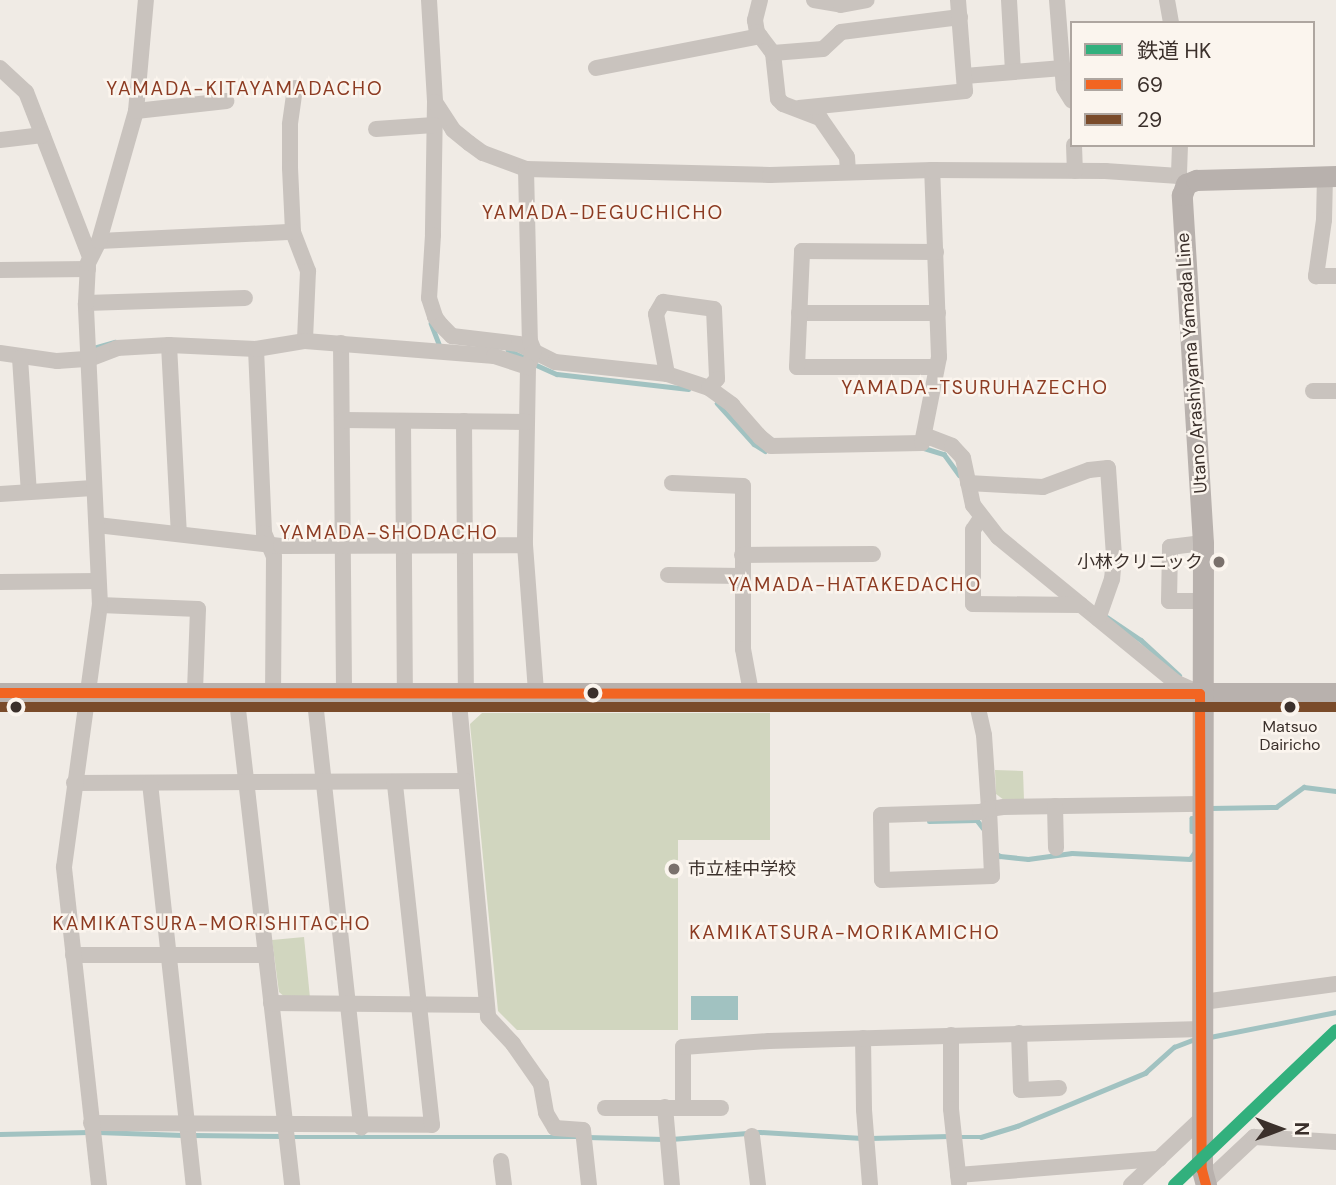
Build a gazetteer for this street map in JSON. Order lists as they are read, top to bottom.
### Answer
{
  "streets": {
    "main road": ["Utano Arashiyama Yamada Line"]
  },
  "districts": [
    "YAMADA-KITAYAMADACHO",
    "YAMADA-DEGUCHICHO",
    "YAMADA-TSURUHAZECHO",
    "YAMADA-SHODACHO",
    "YAMADA-HATAKEDACHO",
    "KAMIKATSURA-MORISHITACHO",
    "KAMIKATSURA-MORIKAMICHO"
  ],
  "places": ["小林クリニック", "Matsuo Dairicho", "市立桂中学校"],
  "lines": ["transit line 69", "transit line 29", "rail line HK"],
  "legend": ["鉄道 HK", "69", "29"],
  "north": "right"
}
